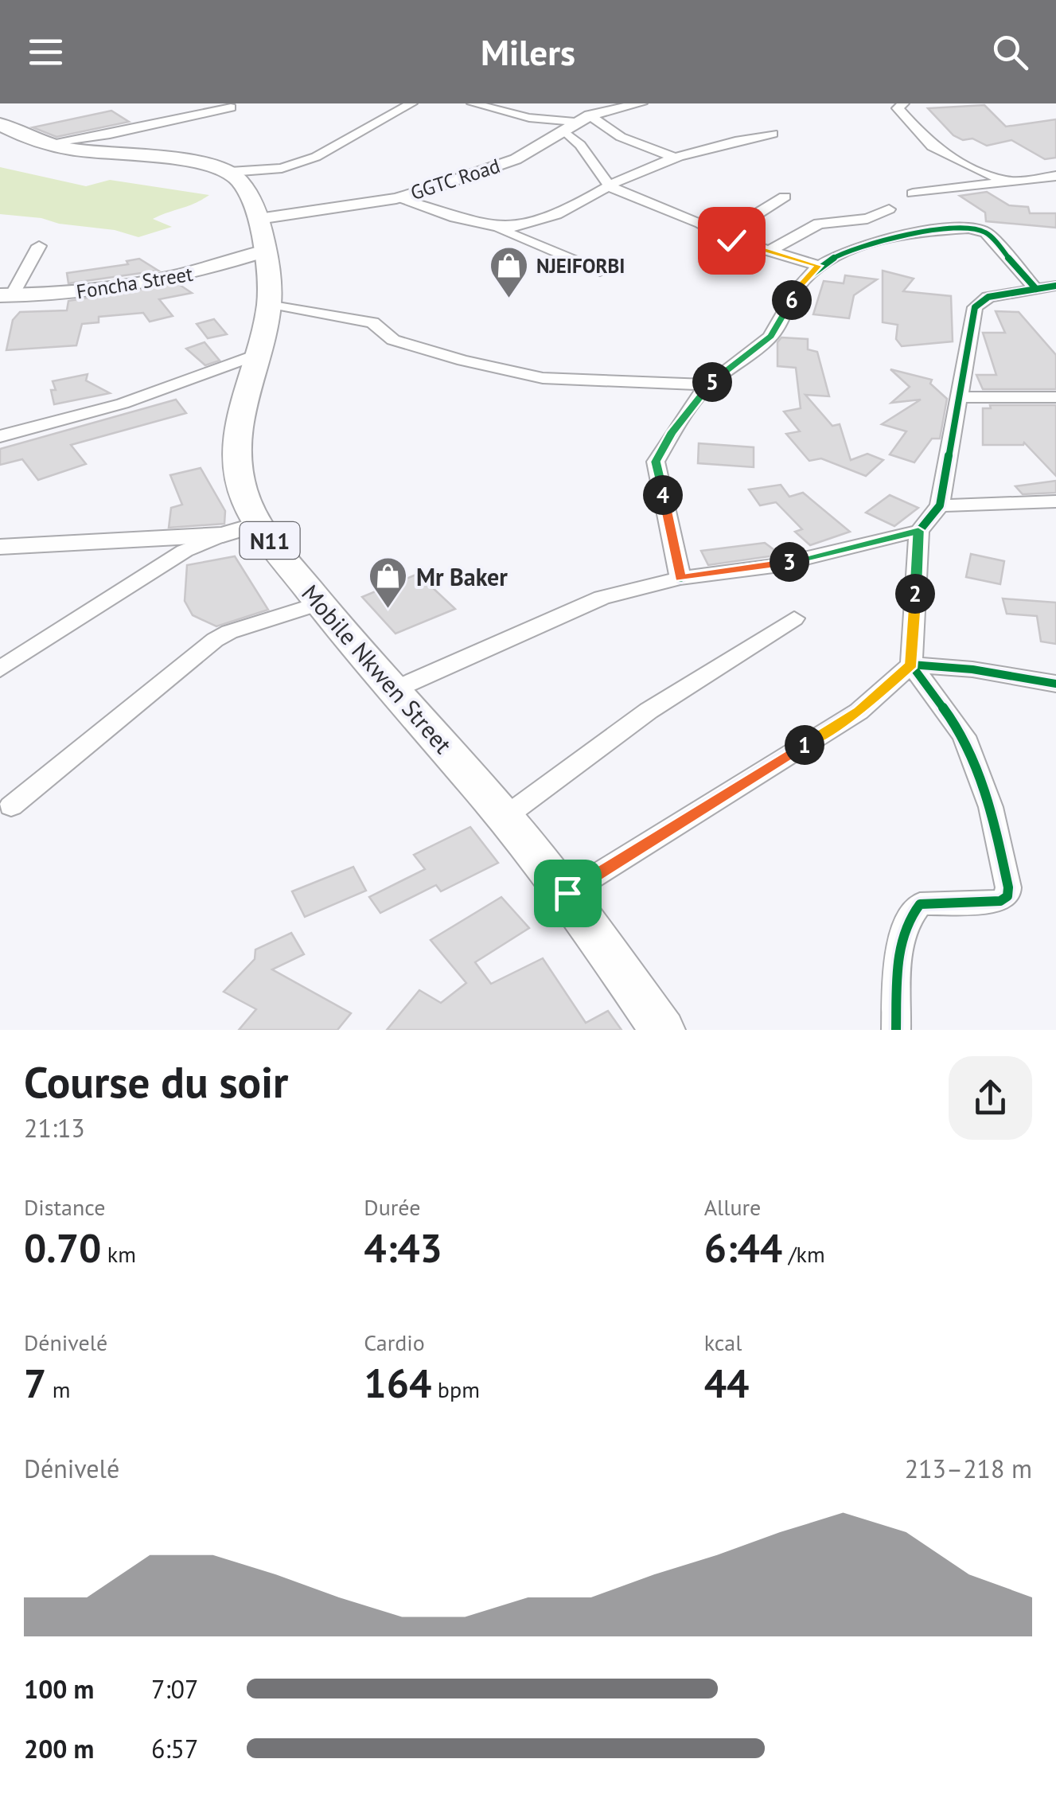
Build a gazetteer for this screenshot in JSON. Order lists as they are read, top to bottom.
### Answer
{
  "streets": {
    "highway": ["N11", "Mobile Nkwen Street"],
    "main road": ["Foncha Street"],
    "street": ["GGTC Road"]
  },
  "crossings": [
    ["GGTC Road", "Mobile Nkwen Street"],
    ["Foncha Street", "Mobile Nkwen Street"]
  ],
  "places": {
    "shop": ["NJEIFORBI", "Mr Baker"]
  },
  "page": {
    "header": "Milers",
    "pins": [
      "6",
      "5",
      "4",
      "3",
      "2",
      "1"
    ],
    "heading": ["Course du soir", "21:13"],
    "stats": [
      ["Distance", "0.70 km"],
      ["Durée", "4:43"],
      ["Allure", "6:44 /km"],
      ["Dénivelé", "7 m"],
      ["Cardio", "164 bpm"],
      ["kcal", "44"]
    ],
    "chart": ["Dénivelé", "213–218 m"],
    "list": [
      {
        "name": "100 m",
        "note": "7:07"
      },
      {
        "name": "200 m",
        "note": "6:57"
      }
    ]
  }
}
